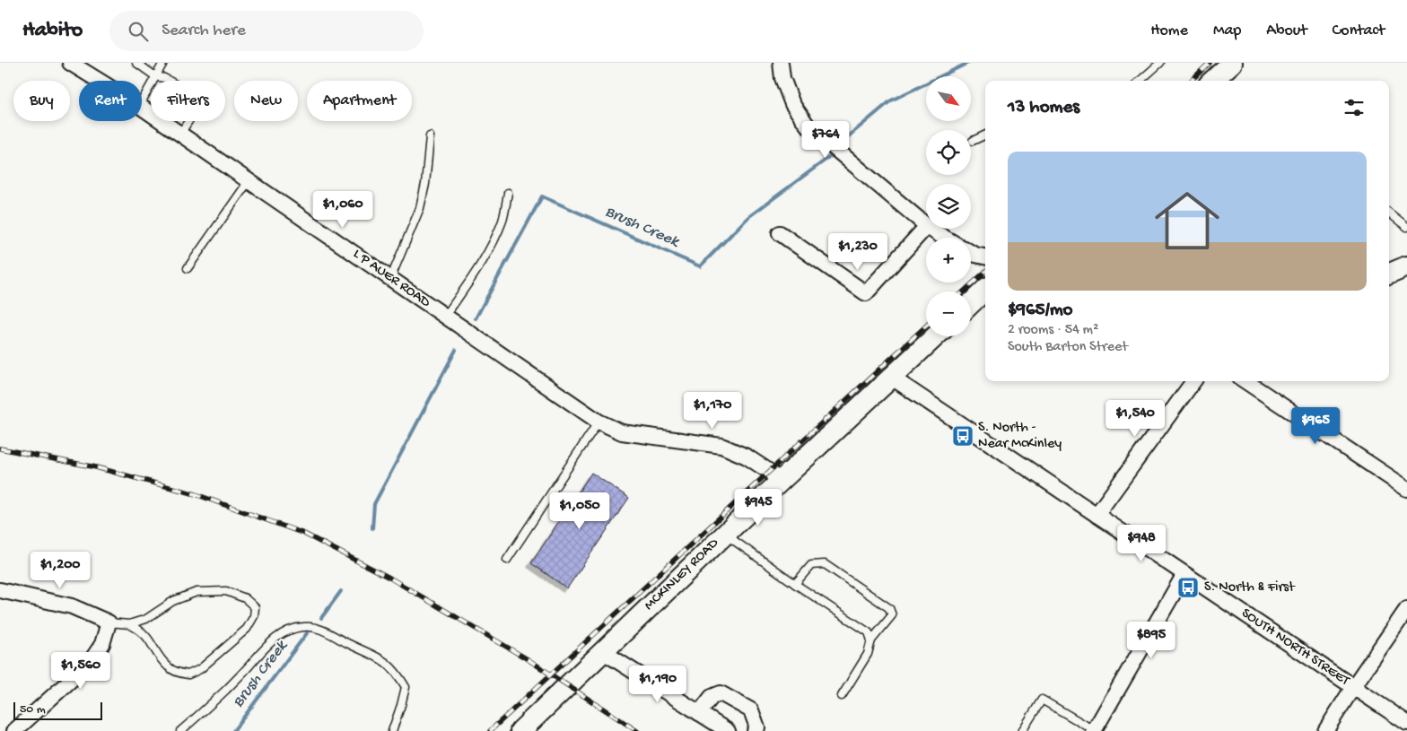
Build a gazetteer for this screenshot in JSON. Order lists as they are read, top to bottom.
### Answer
{
  "streets": {
    "street": ["L P AUER ROAD", "MCKINLEY ROAD", "SOUTH NORTH STREET"]
  },
  "crossings": [
    ["L P AUER ROAD", "MCKINLEY ROAD"],
    ["MCKINLEY ROAD", "SOUTH NORTH STREET"]
  ],
  "water": ["Brush Creek"],
  "places": {
    "bus stop": ["S. North - Near McKinley", "S. North & First"]
  },
  "scale_bar": "50 m",
  "north": "bottom right",
  "page": {
    "header": "Habito",
    "search": "Search here",
    "nav": [
      "Home",
      "Map",
      "About",
      "Contact"
    ],
    "map_buttons": ["+", "−"],
    "chip": [
      "Buy",
      "Rent",
      "Filters",
      "New",
      "Apartment"
    ],
    "heading": "13 homes",
    "price": [
      "$764",
      "$1,060",
      "$1,230",
      "$1,170",
      "$1,540",
      "$965",
      "$945",
      "$1,050",
      "$948",
      "$1,200",
      "$895",
      "$1,560",
      "$1,190"
    ],
    "list": [
      {
        "name": "$965/mo",
        "note": "2 rooms · 54 m² · South Barton Street"
      }
    ],
    "scale": "50 m"
  }
}
